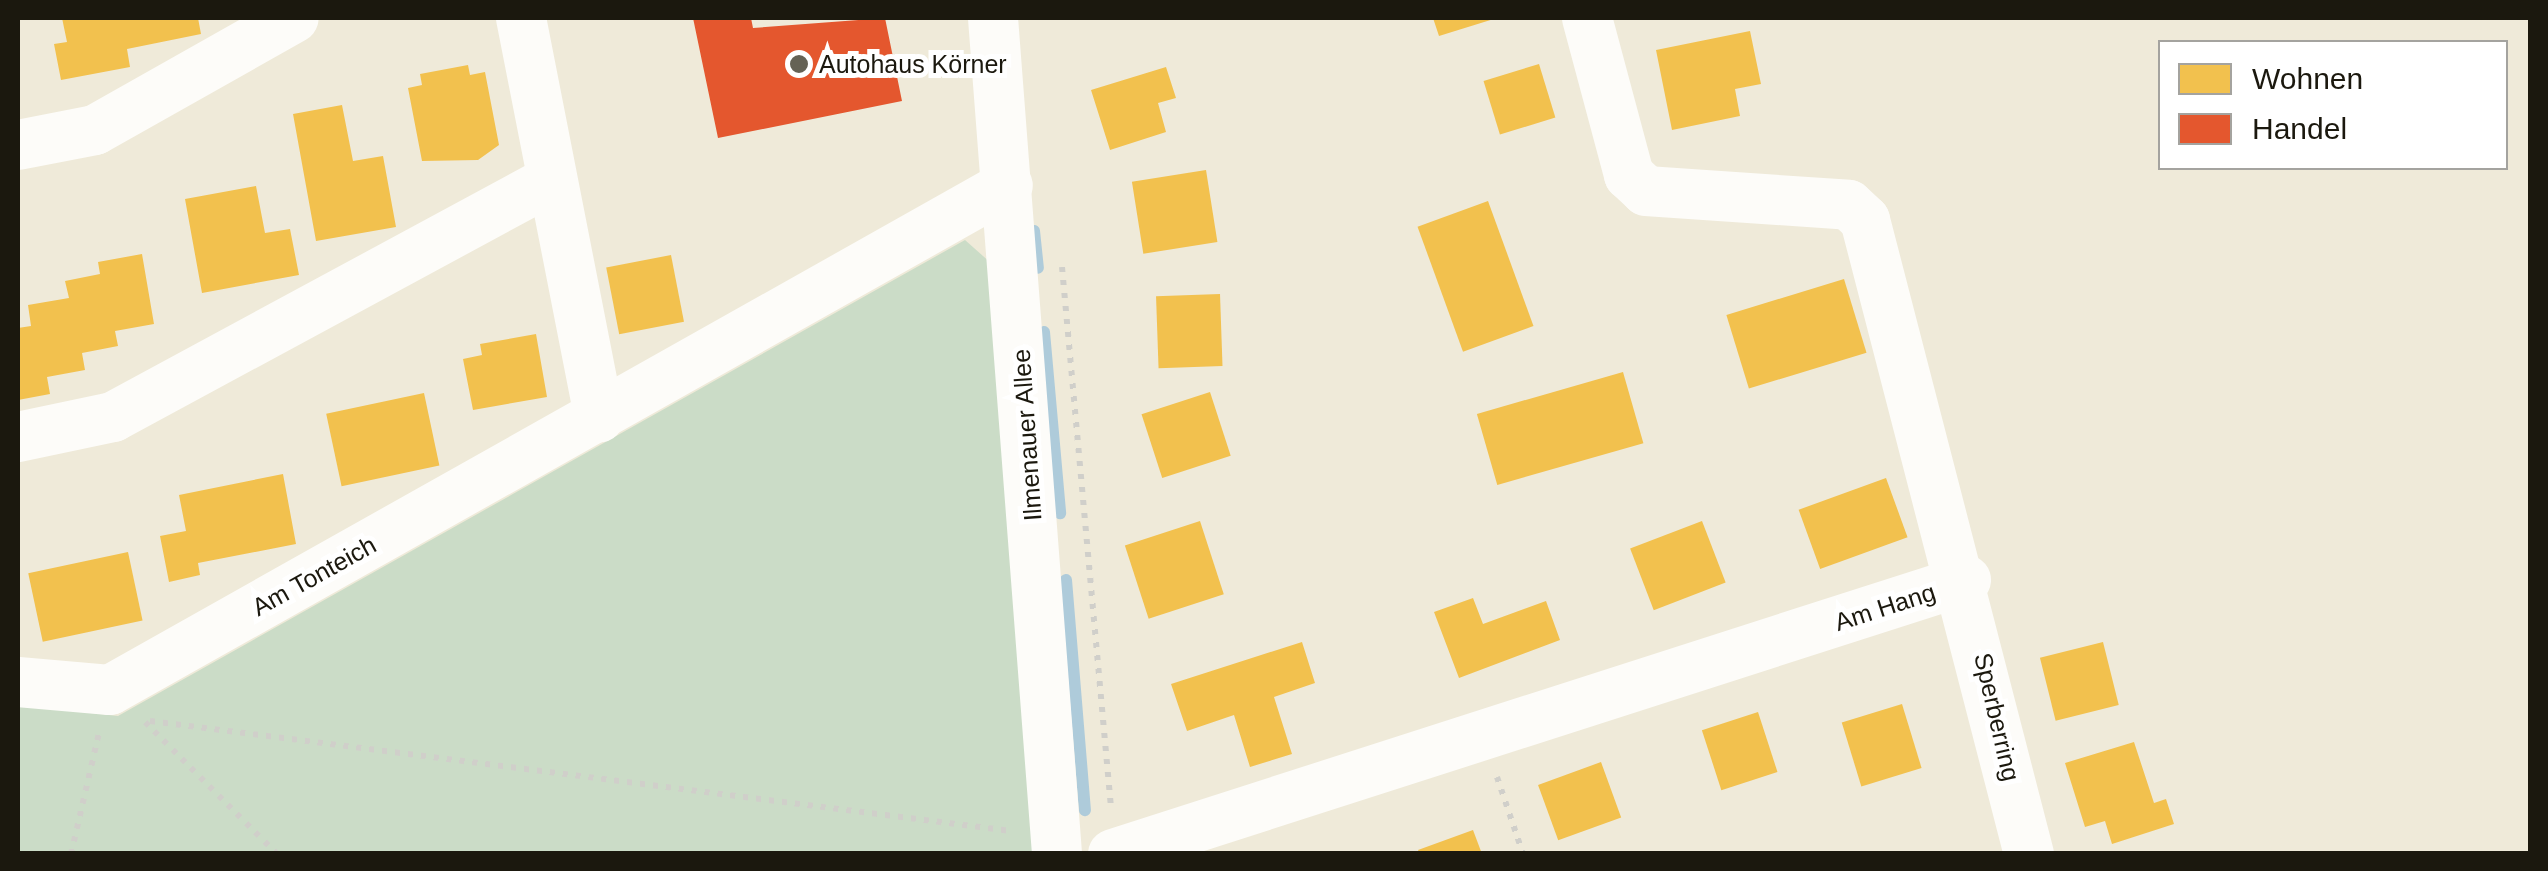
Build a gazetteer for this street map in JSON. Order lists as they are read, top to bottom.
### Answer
{
  "streets": {
    "street": [
      "Ilmenauer Allee",
      "Am Tonteich",
      "Am Hang",
      "Sperberring"
    ]
  },
  "crossings": [
    ["Ilmenauer Allee", "Am Tonteich"],
    ["Am Hang", "Sperberring"]
  ],
  "places": ["Autohaus Körner"],
  "legend": ["Wohnen", "Handel"]
}
